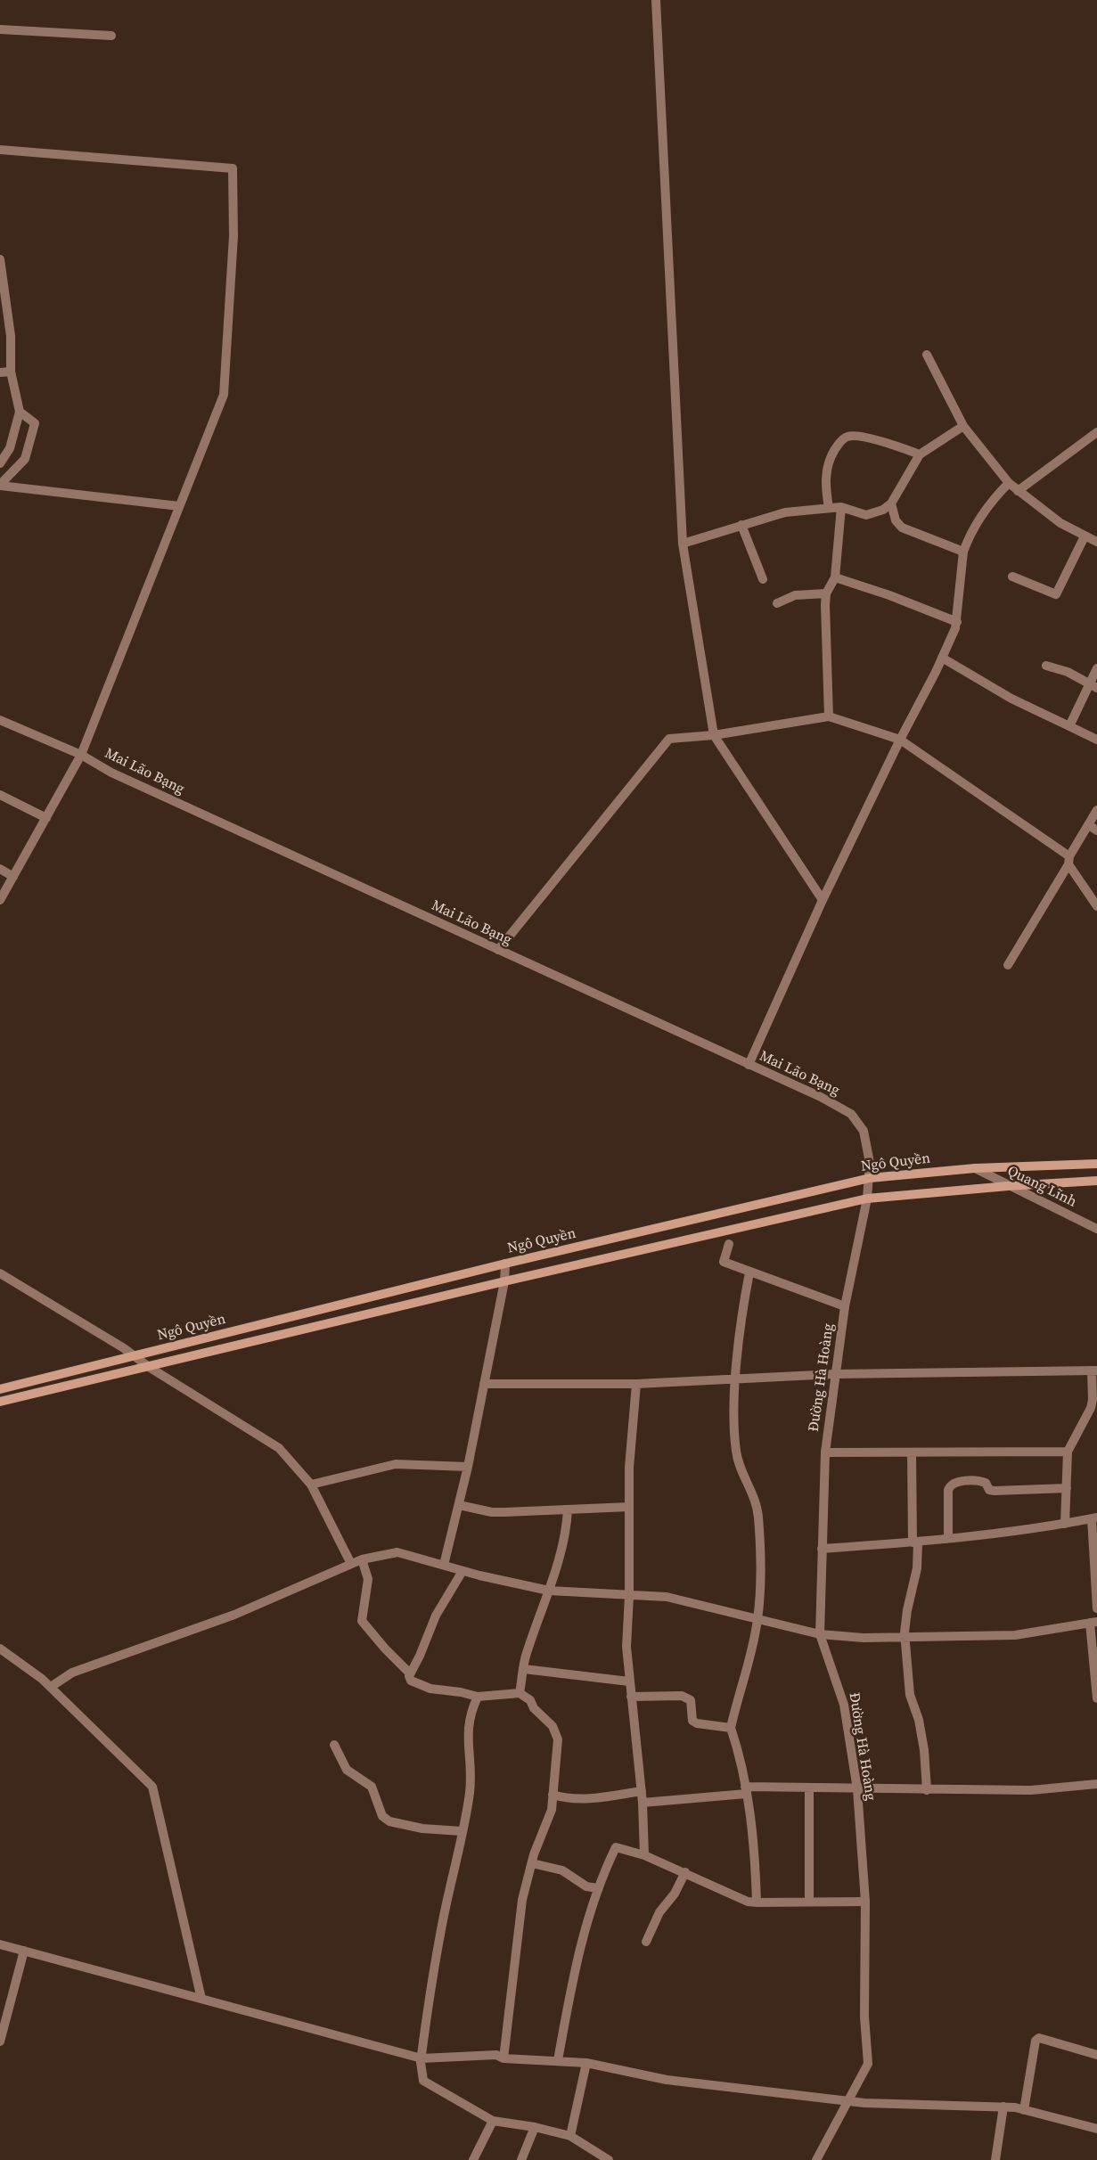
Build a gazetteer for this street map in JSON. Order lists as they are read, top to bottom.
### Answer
{
  "streets": {
    "main road": ["Ngô Quyền"],
    "street": ["Mai Lão Bạng", "Quang Lĩnh", "Đường Hà Hoàng"]
  },
  "crossings": [
    ["Mai Lão Bạng", "Ngô Quyền"],
    ["Mai Lão Bạng", "Đường Hà Hoàng"],
    ["Ngô Quyền", "Quang Lĩnh"],
    ["Ngô Quyền", "Đường Hà Hoàng"]
  ]
}
